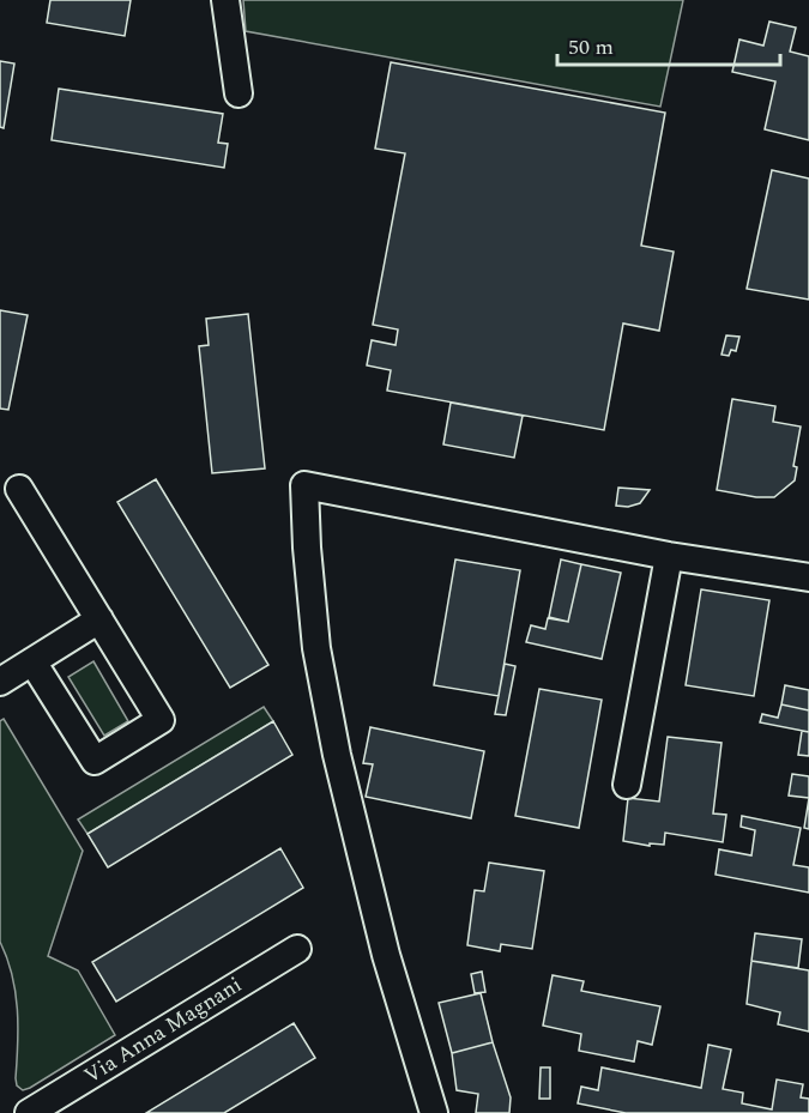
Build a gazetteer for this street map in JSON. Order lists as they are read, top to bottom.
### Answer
{
  "streets": {
    "street": ["Via Anna Magnani"]
  },
  "scale_bar": "50 m"
}
